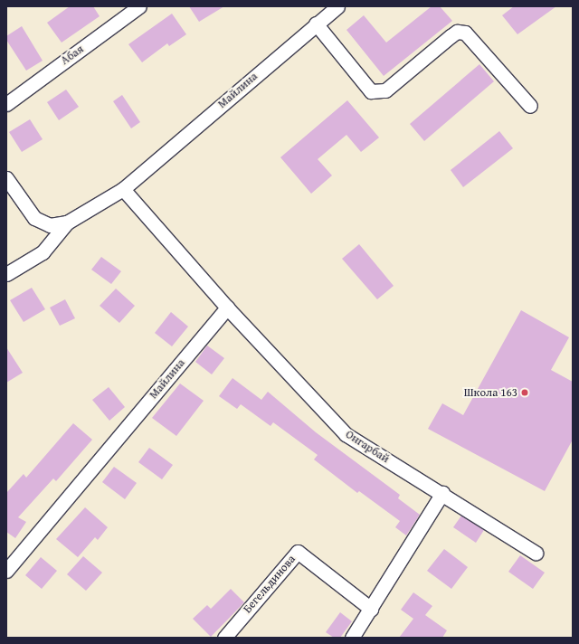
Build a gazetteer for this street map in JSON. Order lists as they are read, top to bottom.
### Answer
{
  "streets": {
    "street": [
      "Абая",
      "Майлина",
      "Онгарбай",
      "Бегельдинова"
    ]
  },
  "crossings": [
    ["Майлина", "Онгарбай"]
  ],
  "places": ["Школа 163"]
}
